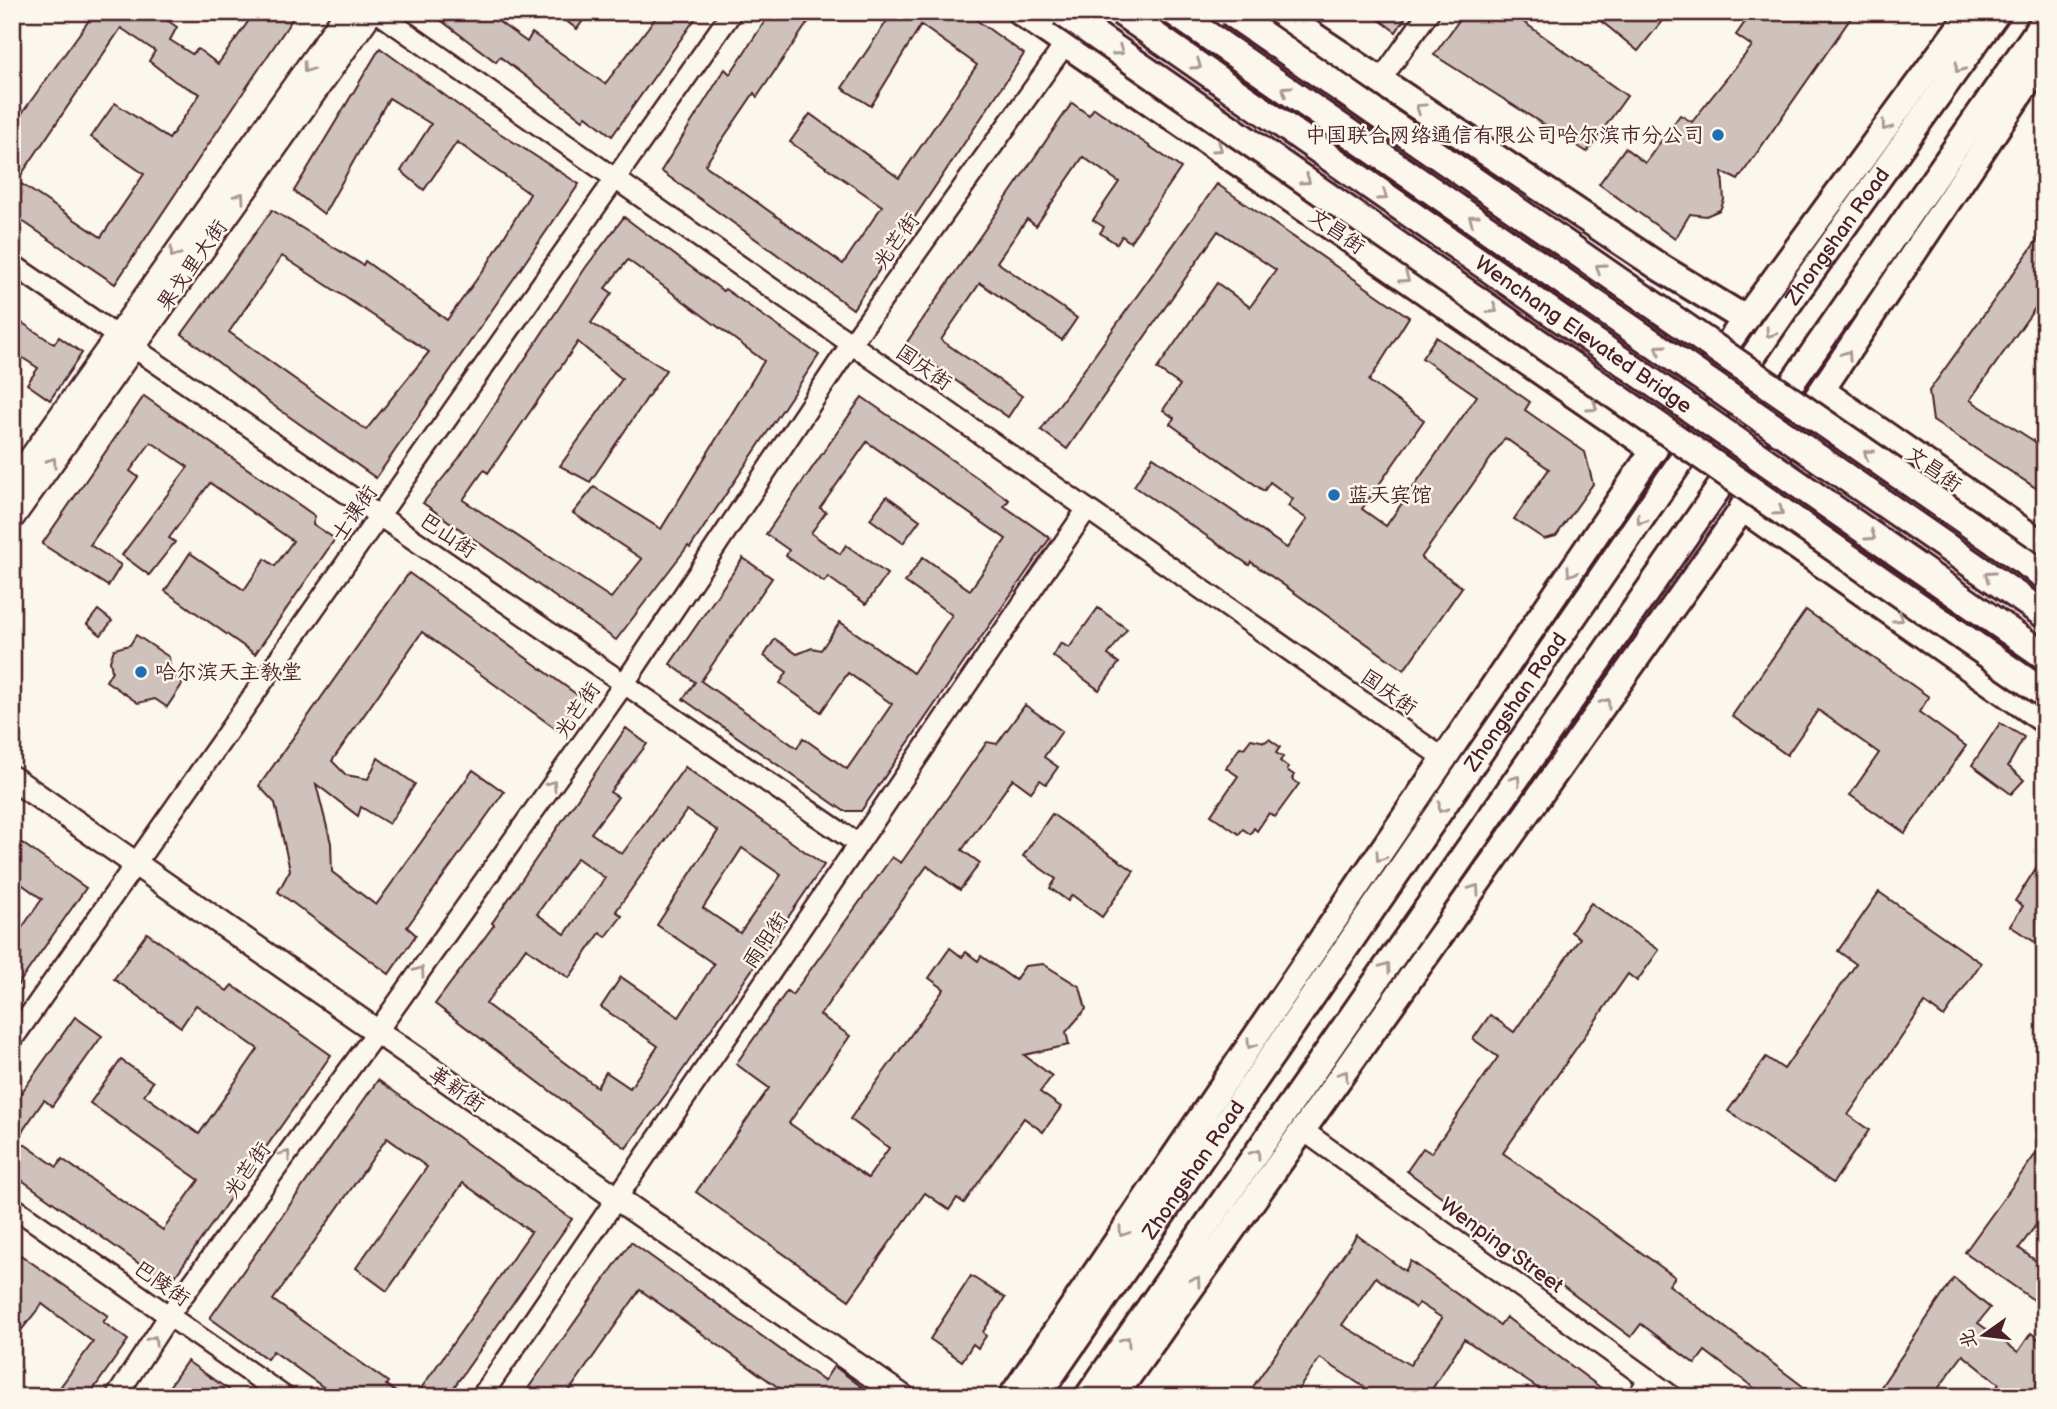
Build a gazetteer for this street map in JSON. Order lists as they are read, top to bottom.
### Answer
{
  "streets": {
    "highway": ["文昌街", "Wenchang Elevated Bridge"],
    "main road": ["Zhongshan Road", "果戈里大街", "革新街"],
    "street": [
      "光芒街",
      "国庆街",
      "士课街",
      "巴山街",
      "雨阳街",
      "Wenping Street",
      "巴陵街"
    ]
  },
  "crossings": [
    ["文昌街", "光芒街"],
    ["光芒街", "国庆街"],
    ["光芒街", "巴山街"],
    ["光芒街", "革新街"],
    ["光芒街", "巴陵街"],
    ["果戈里大街", "巴山街"],
    ["国庆街", "士课街"],
    ["国庆街", "雨阳街"],
    ["士课街", "巴山街"],
    ["士课街", "革新街"],
    ["巴山街", "雨阳街"],
    ["雨阳街", "革新街"]
  ],
  "one_way": ["光芒街"],
  "places": ["中国联合网络通信有限公司哈尔滨市分公司", "蓝天宾馆", "哈尔滨天主教堂"],
  "north": "left"
}
